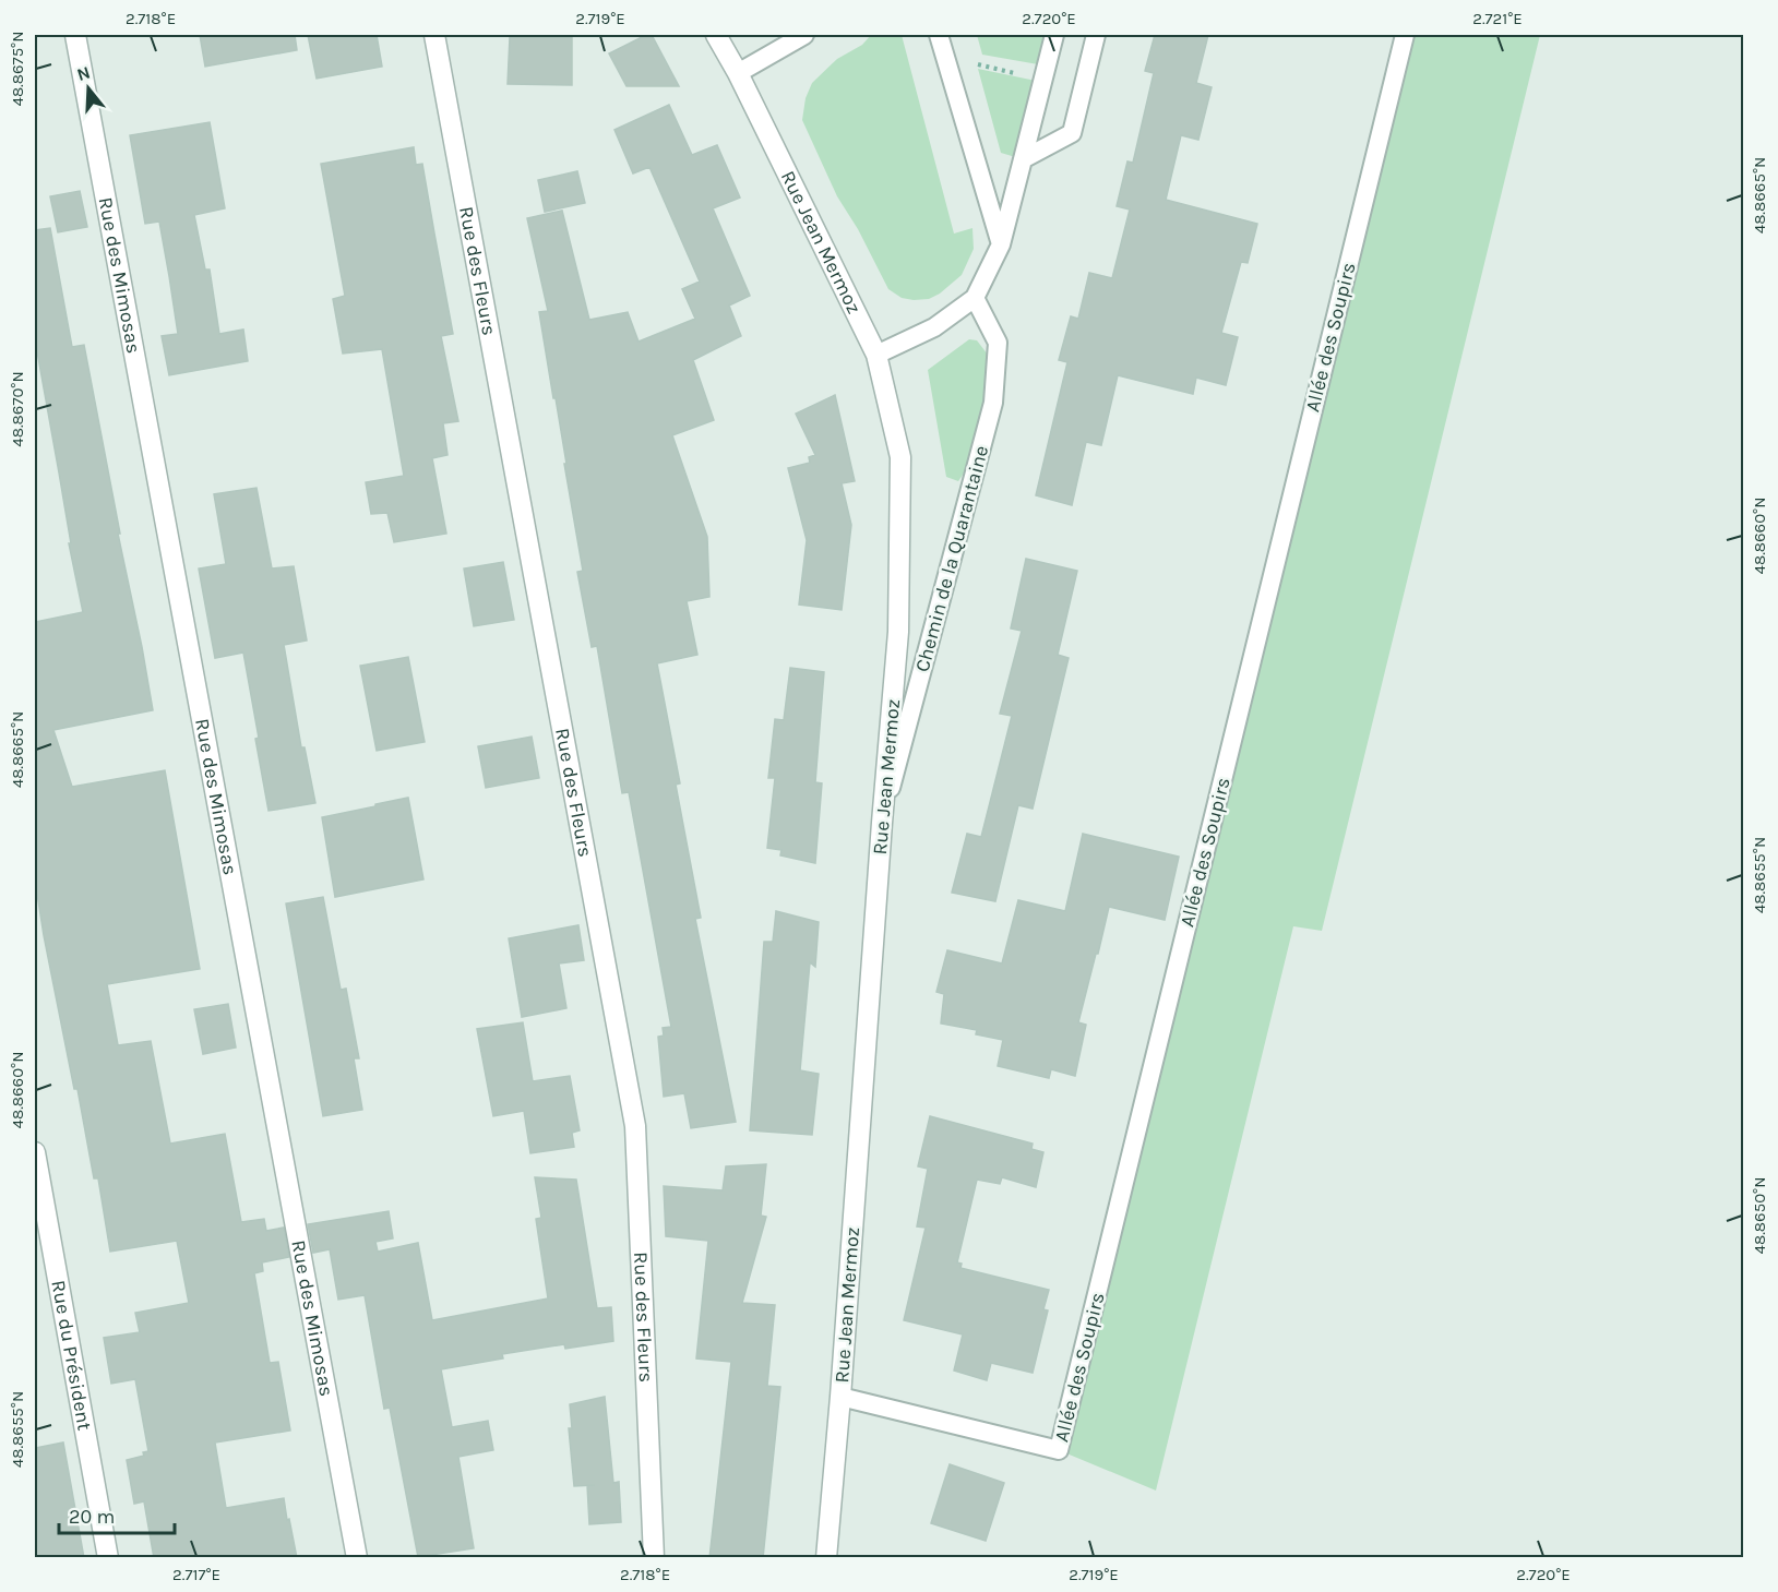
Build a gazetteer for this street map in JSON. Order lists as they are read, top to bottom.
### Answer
{
  "streets": {
    "street": [
      "Rue Jean Mermoz",
      "Rue des Fleurs",
      "Rue des Mimosas",
      "Rue du Président"
    ],
    "lane": ["Allée des Soupirs", "Chemin de la Quarantaine"]
  },
  "crossings": [
    ["Rue Jean Mermoz", "Allée des Soupirs"],
    ["Rue Jean Mermoz", "Chemin de la Quarantaine"]
  ],
  "scale_bar": "20 m",
  "north": "top",
  "coordinates": [
    "2.718°E",
    "2.719°E",
    "2.720°E",
    "2.721°E",
    "48.8675°N",
    "48.8665°N",
    "48.8670°N",
    "48.8660°N",
    "48.8655°N",
    "48.8650°N",
    "2.717°E"
  ]
}
